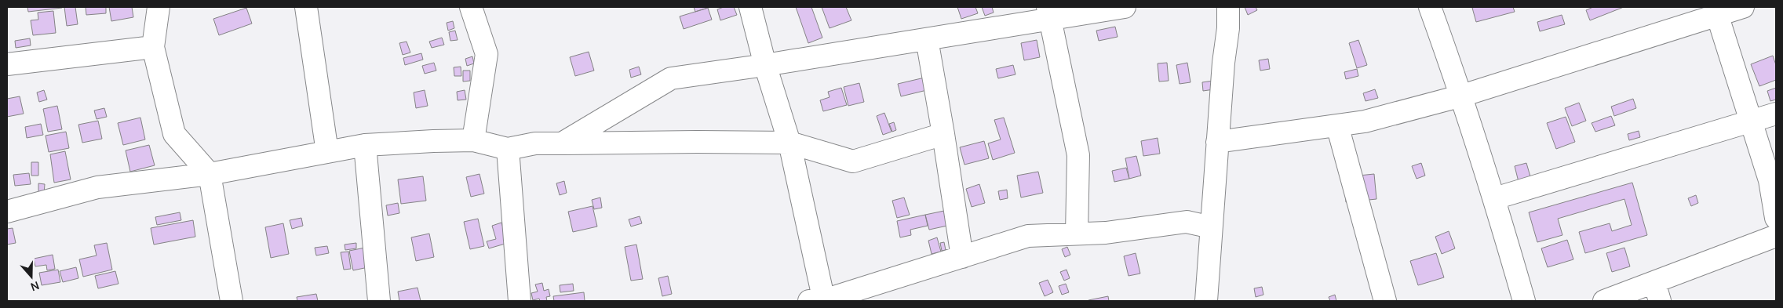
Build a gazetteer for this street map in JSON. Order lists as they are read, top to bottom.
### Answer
{
  "north": "bottom"
}
